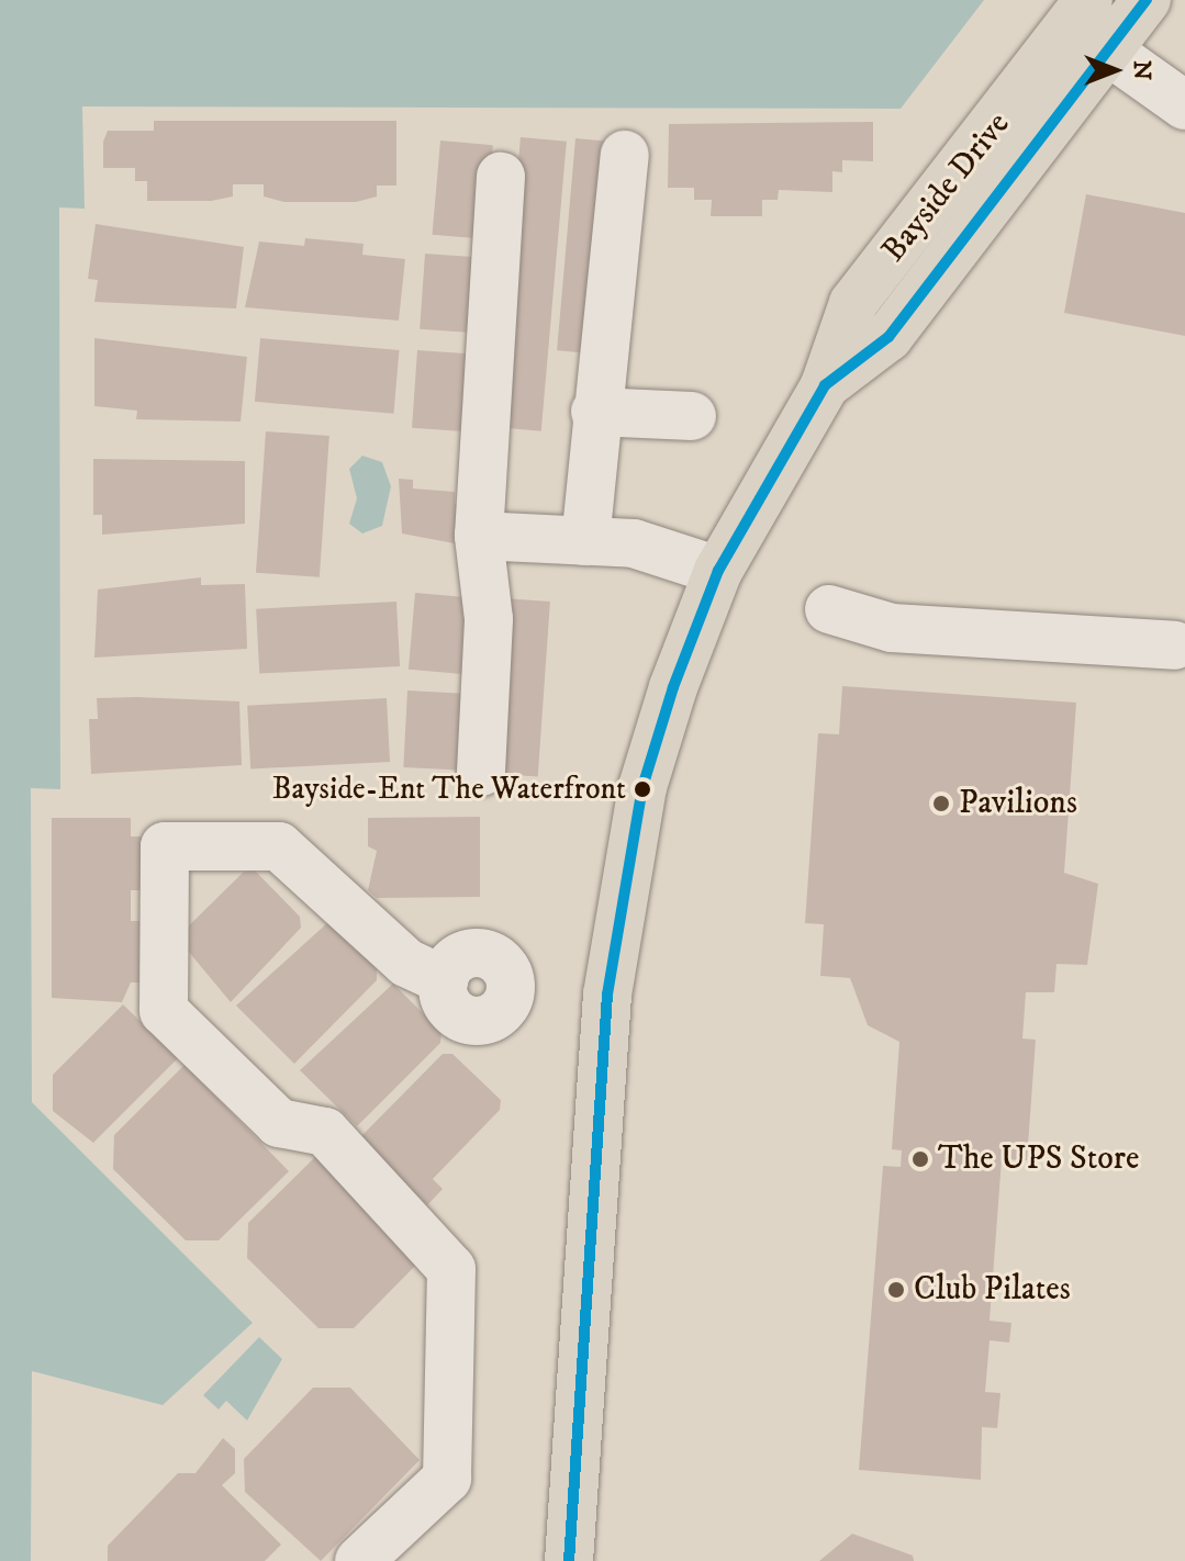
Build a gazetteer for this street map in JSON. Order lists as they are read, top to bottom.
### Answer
{
  "streets": {
    "main road": ["Bayside Drive"]
  },
  "places": [
    "Bayside-Ent The Waterfront",
    "Pavilions",
    "The UPS Store",
    "Club Pilates"
  ],
  "north": "right"
}
